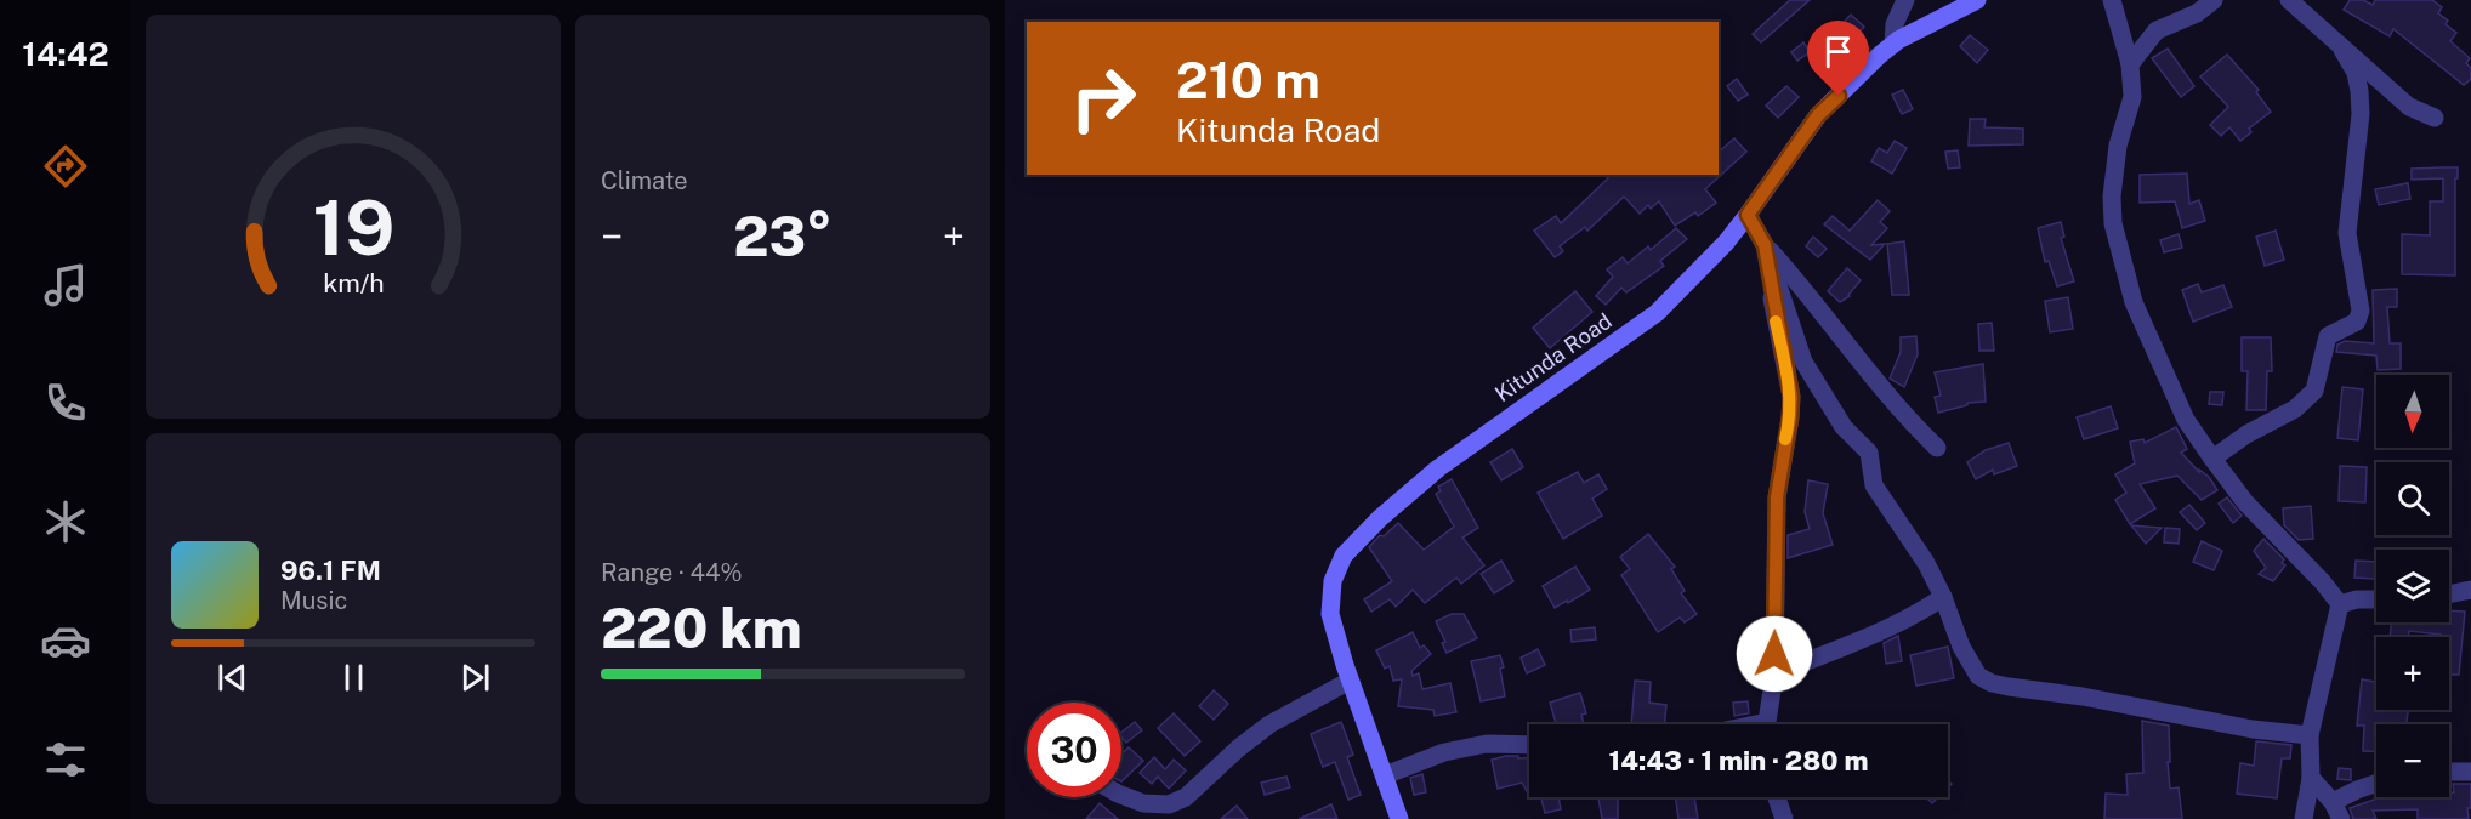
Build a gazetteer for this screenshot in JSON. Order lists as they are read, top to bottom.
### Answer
{
  "streets": {
    "street": ["Kitunda Road"]
  },
  "north": "bottom",
  "page": {
    "tabs": "14:42",
    "tile": [
      "Climate",
      ["Range · 44%", "220 km"]
    ],
    "turn": ["210 m", "Kitunda Road"],
    "heat": ["−", "23°", "+"],
    "map_buttons": ["+", "−"],
    "song": ["96.1 FM", "Music"],
    "limit": "30",
    "trip": "14:43 · 1 min · 280 m",
    "gauge": ["19", "km/h"]
  }
}
